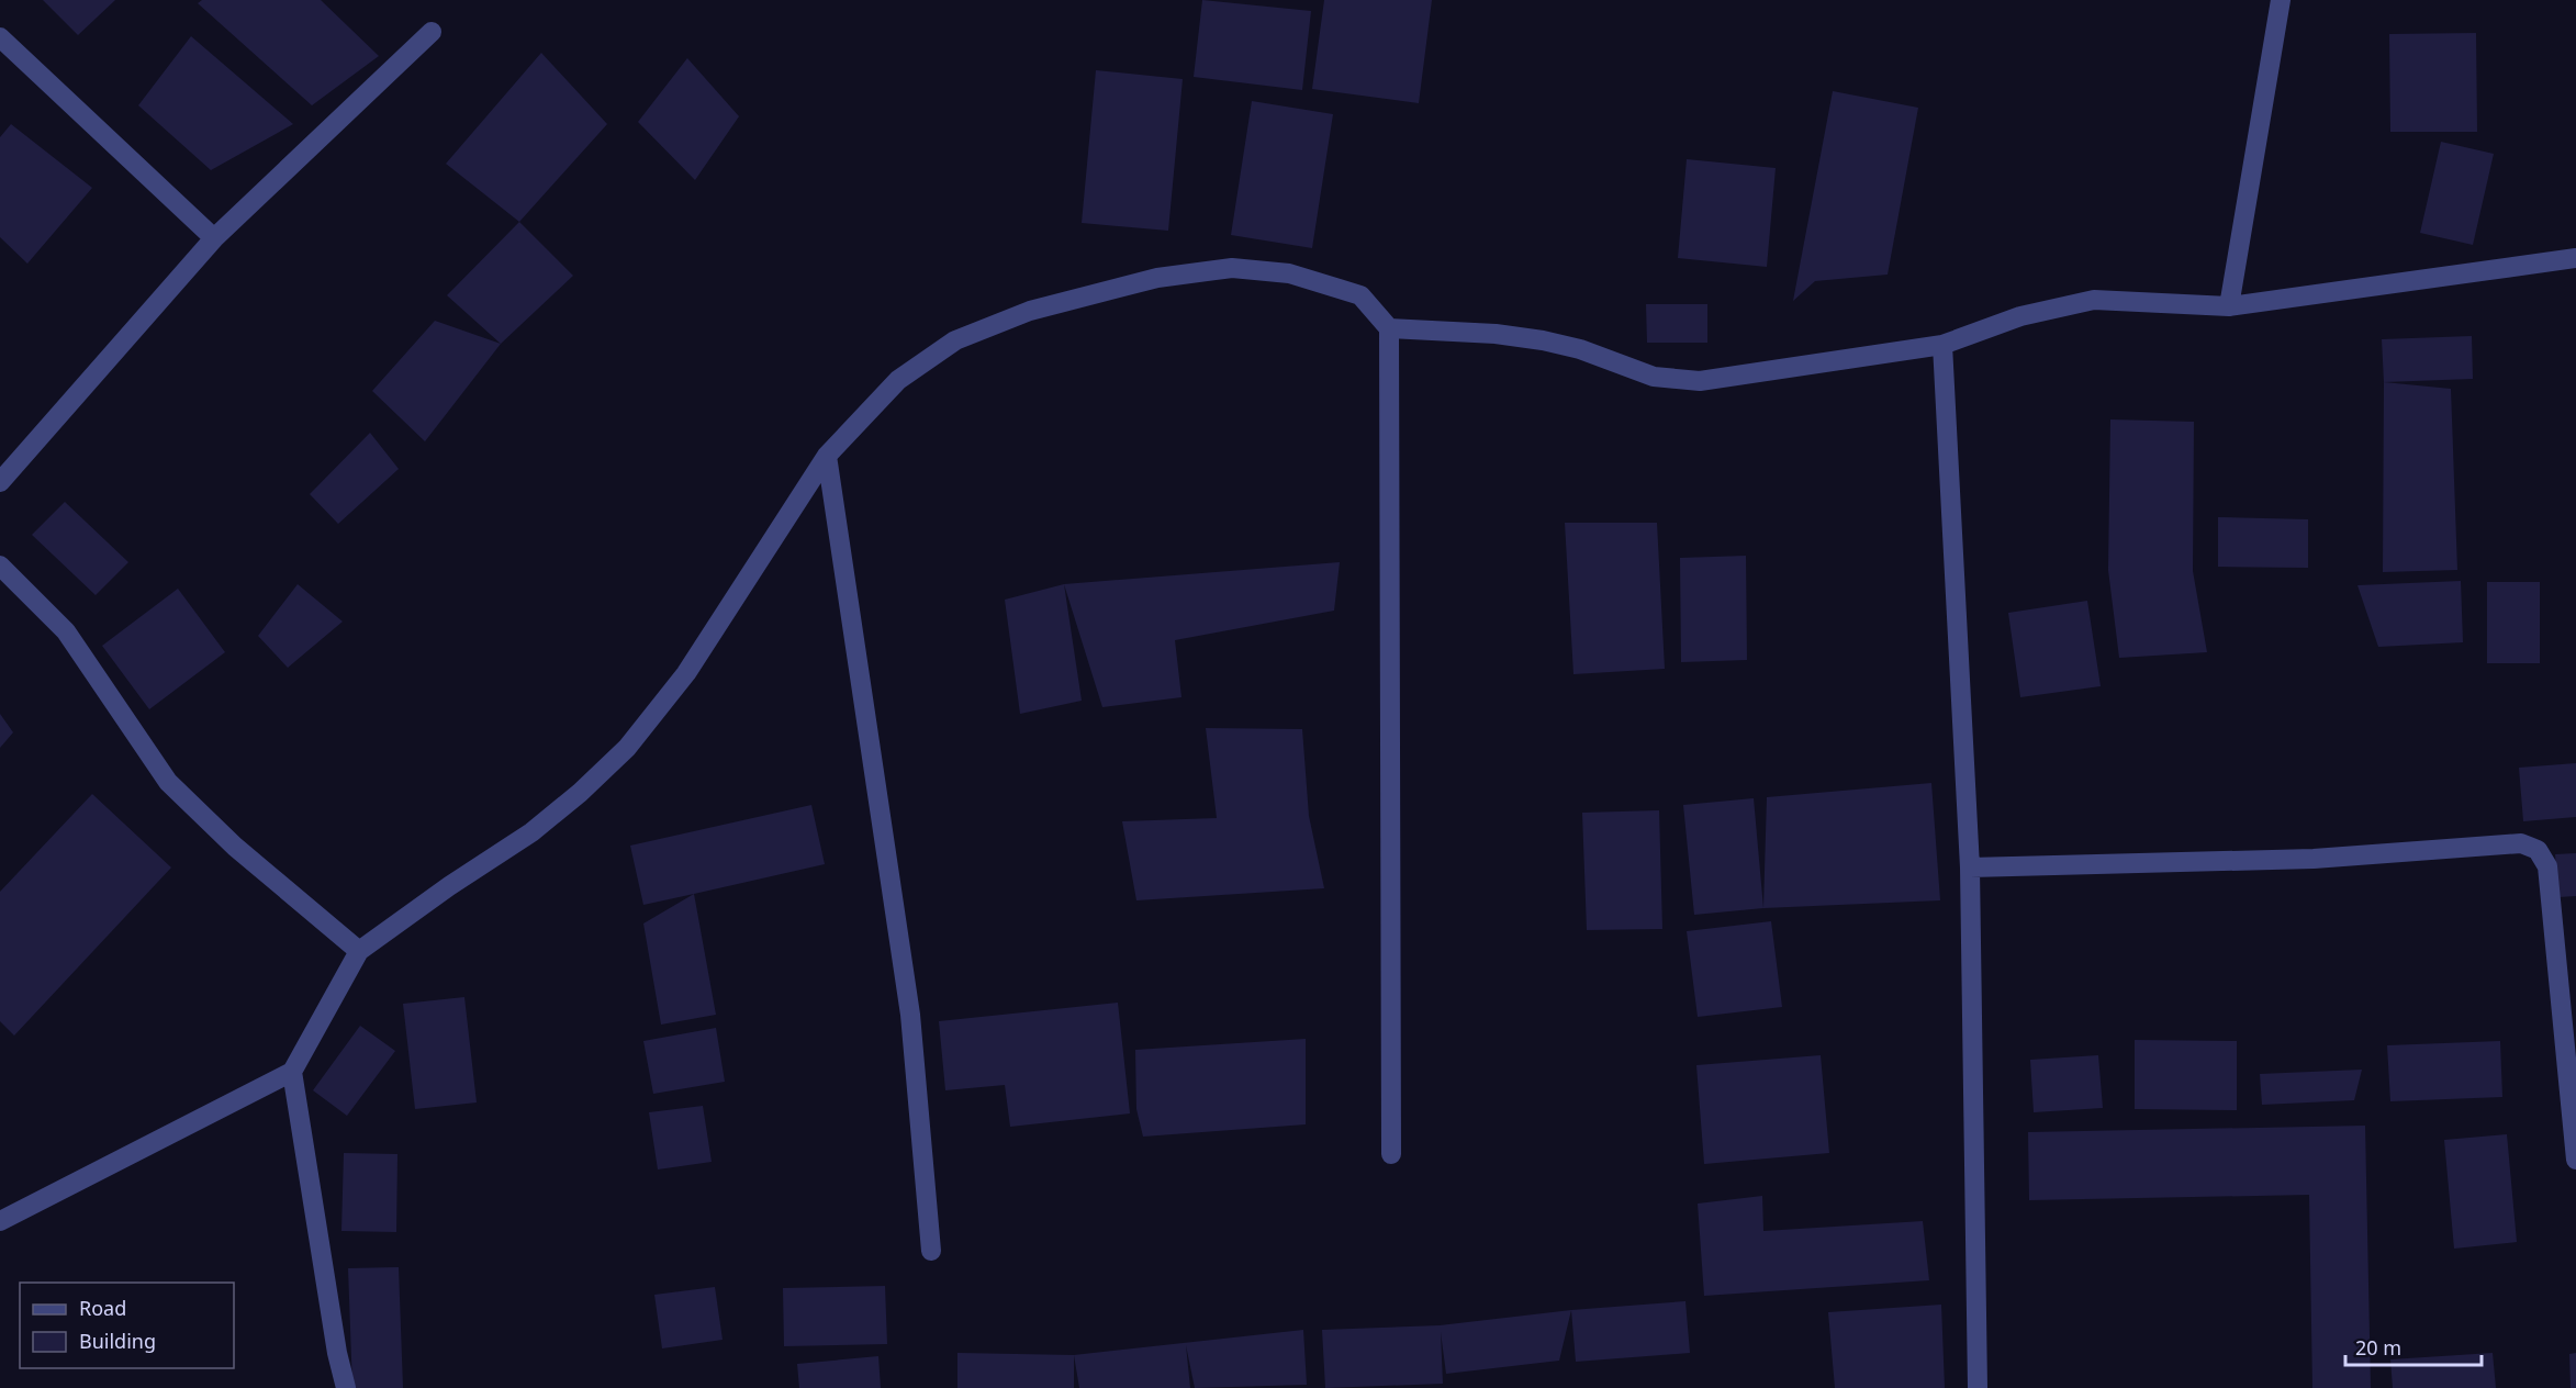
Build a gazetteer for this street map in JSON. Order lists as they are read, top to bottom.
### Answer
{
  "legend": ["Road", "Building"],
  "scale_bar": "20 m"
}
